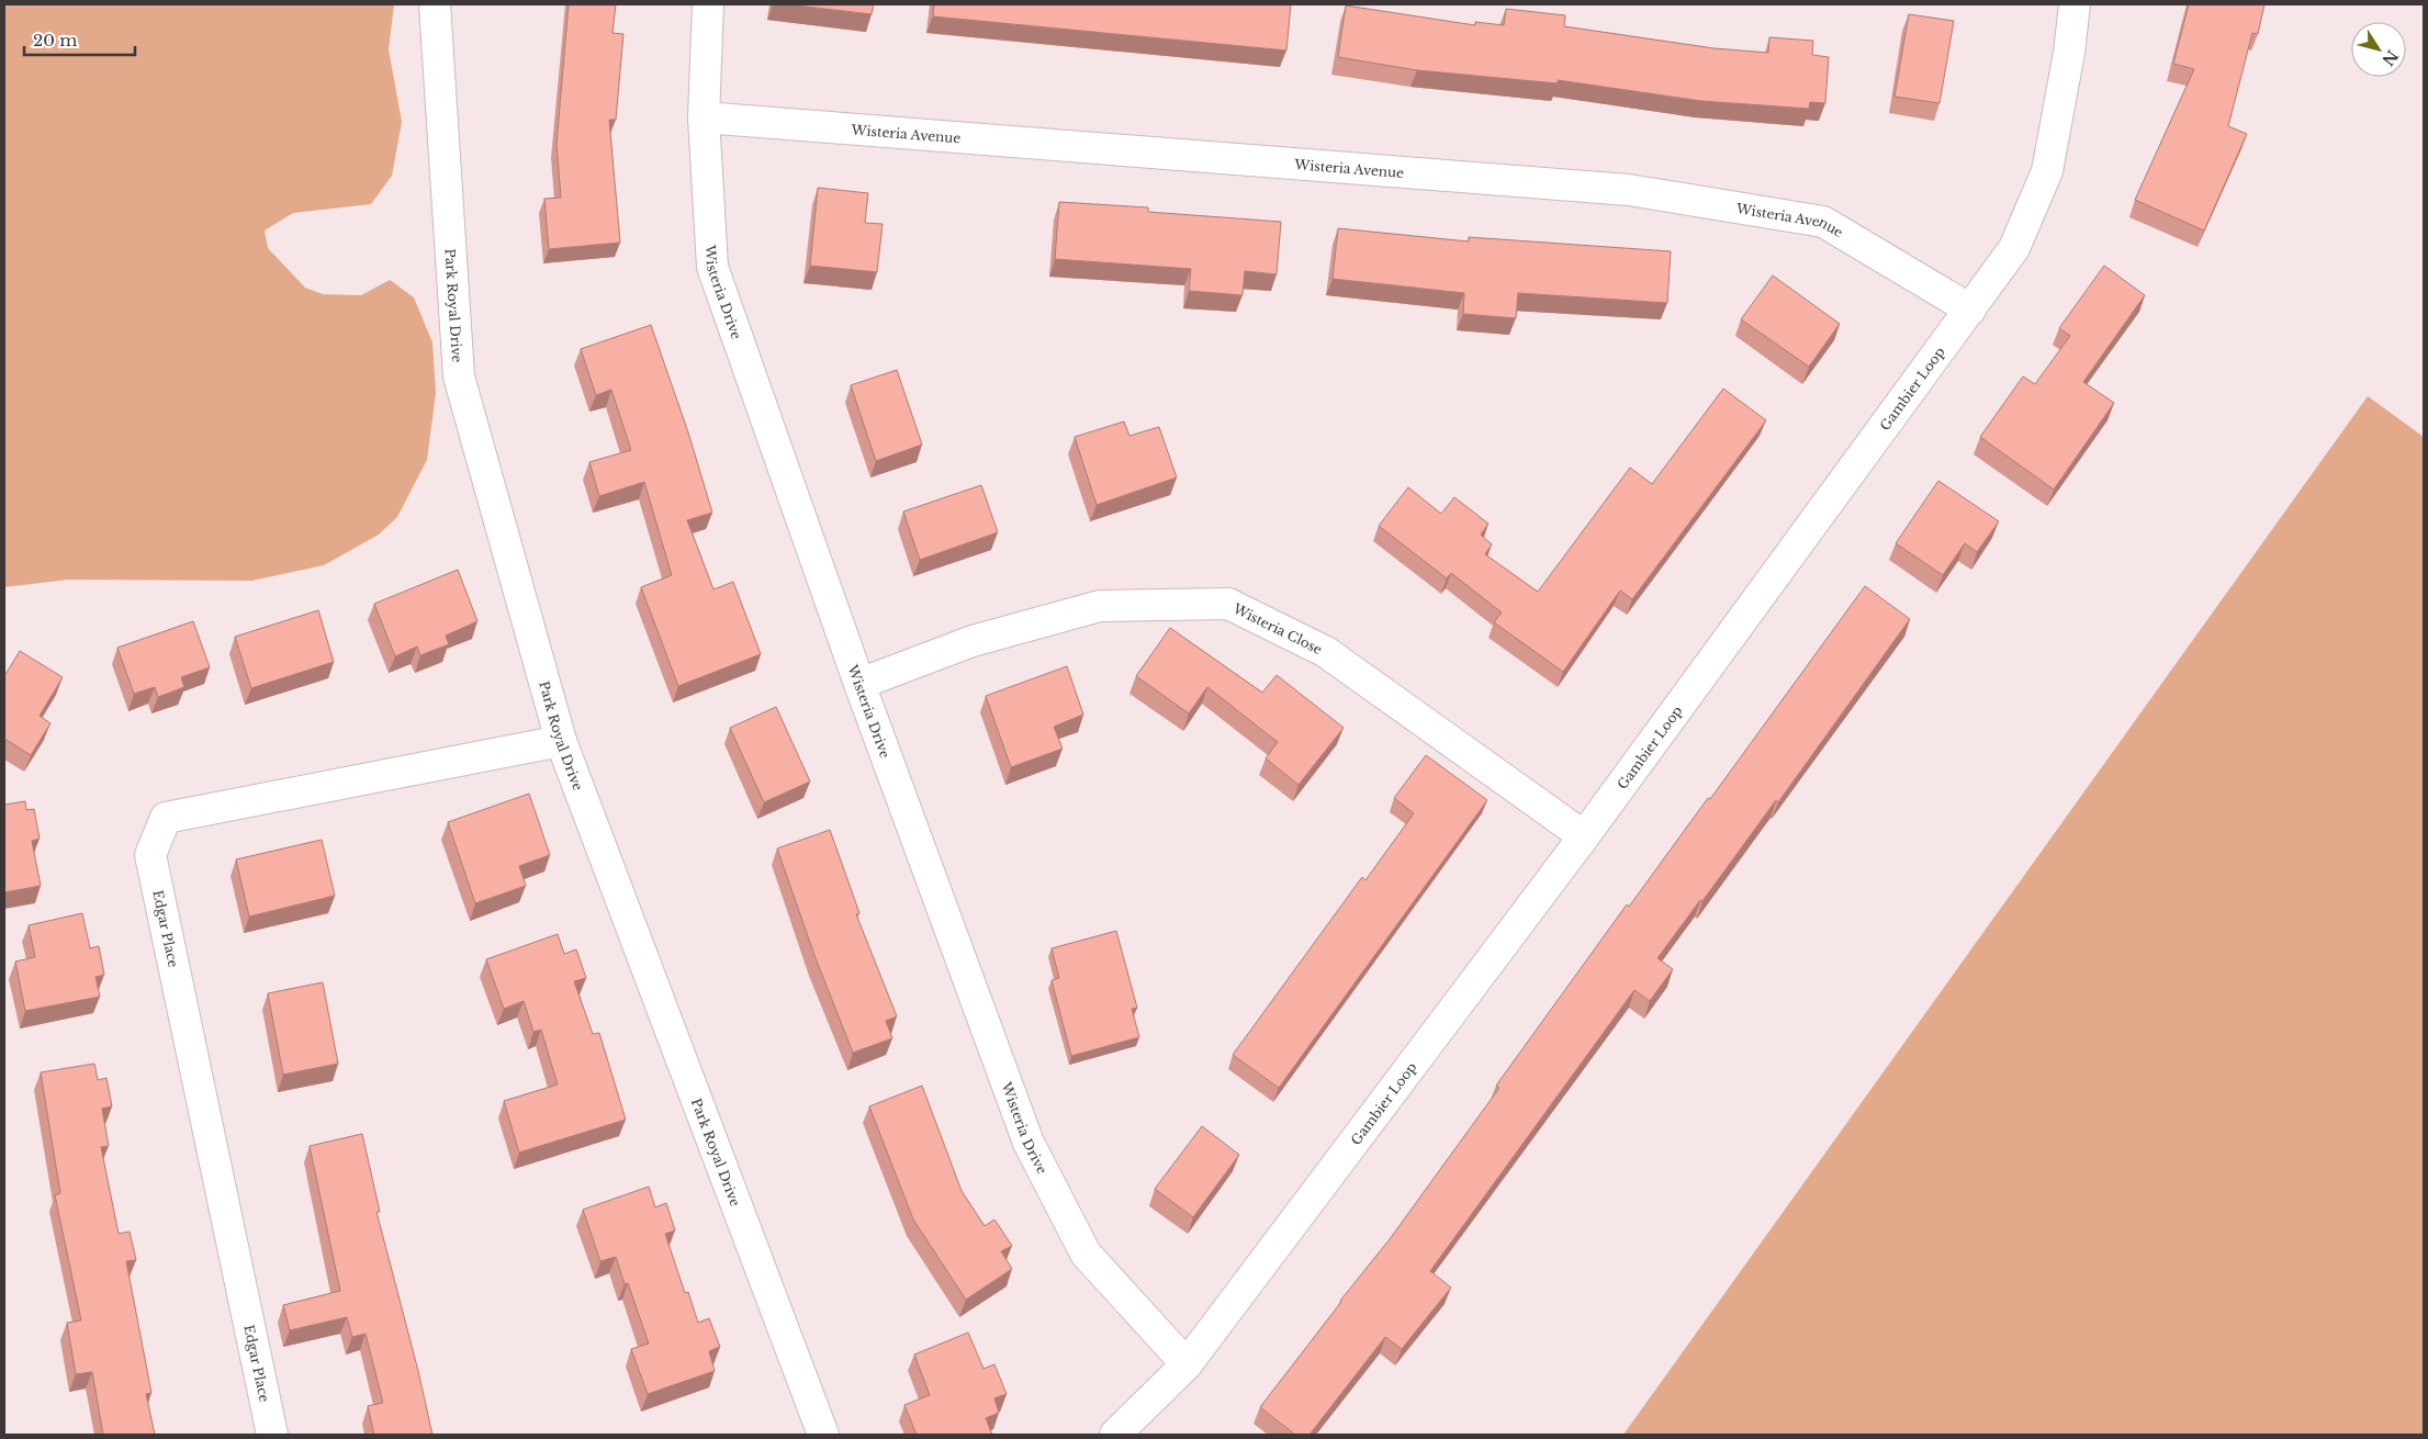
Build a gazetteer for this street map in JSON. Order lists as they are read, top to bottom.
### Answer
{
  "streets": {
    "street": [
      "Wisteria Avenue",
      "Wisteria Drive",
      "Park Royal Drive",
      "Gambier Loop",
      "Wisteria Close",
      "Edgar Place"
    ]
  },
  "crossings": [
    ["Wisteria Avenue", "Wisteria Drive"],
    ["Wisteria Avenue", "Gambier Loop"],
    ["Wisteria Drive", "Gambier Loop"],
    ["Wisteria Drive", "Wisteria Close"],
    ["Park Royal Drive", "Edgar Place"],
    ["Gambier Loop", "Wisteria Close"]
  ],
  "scale_bar": "20 m",
  "north": "bottom right"
}
